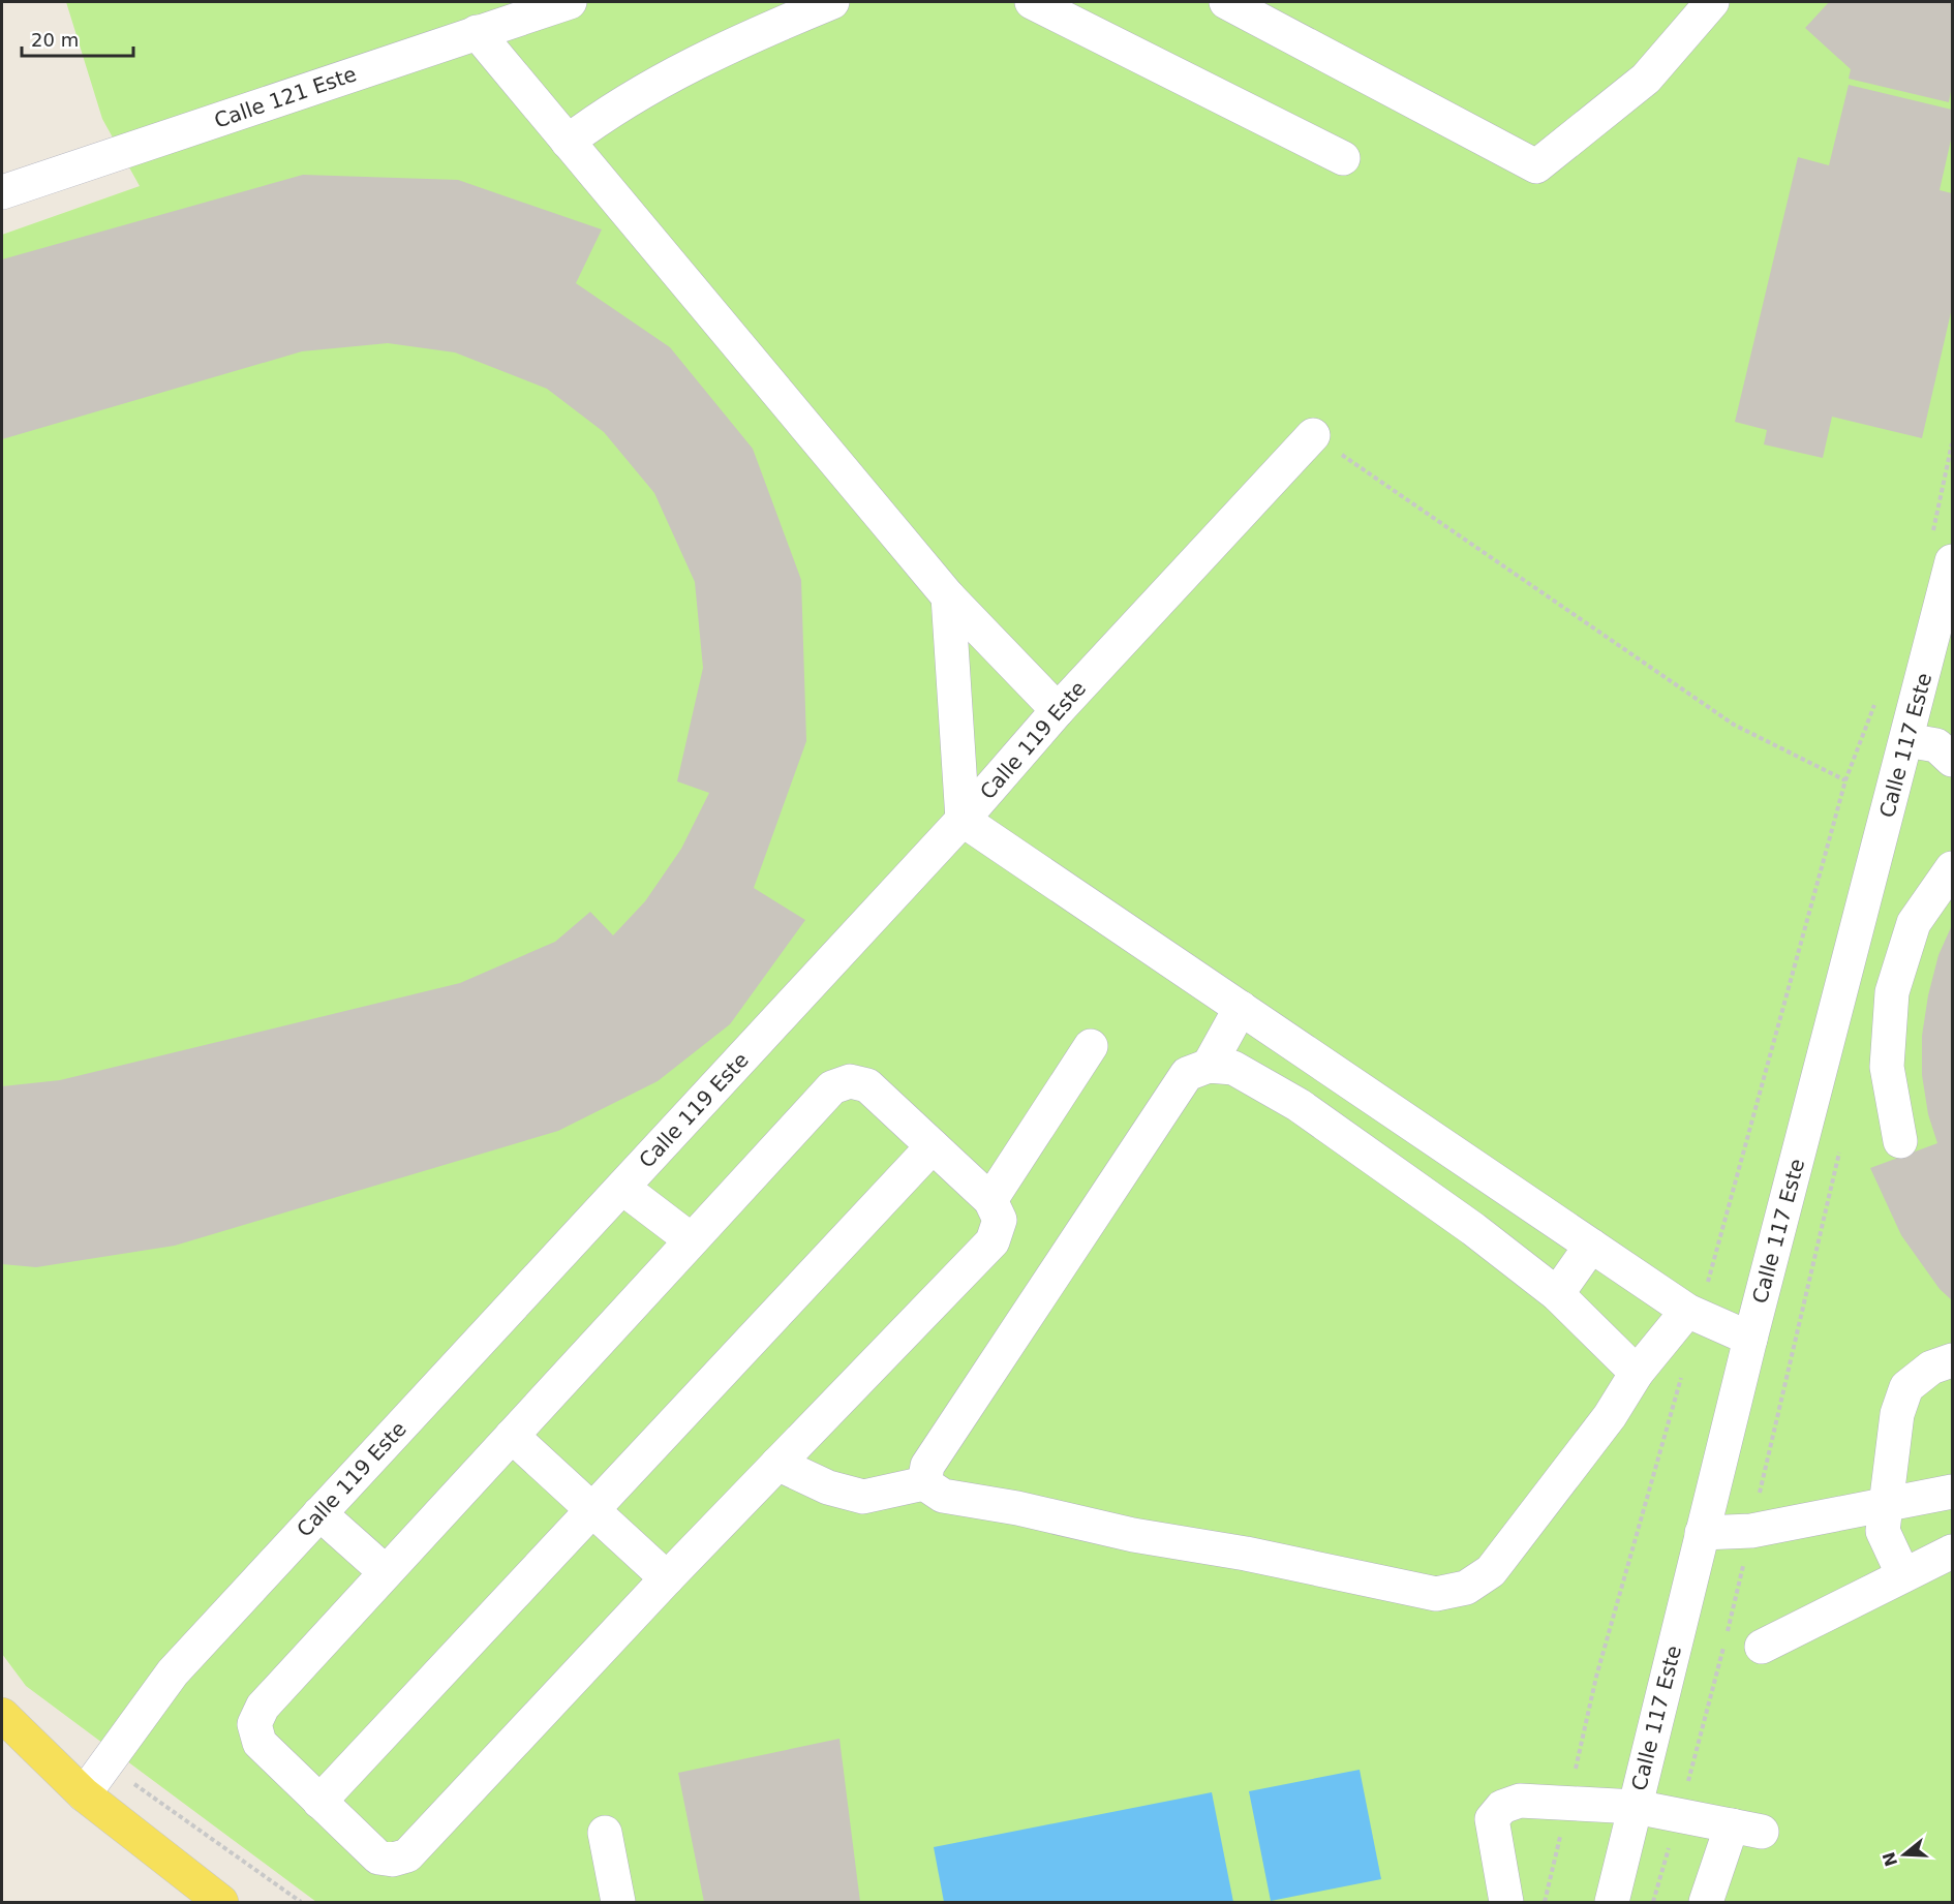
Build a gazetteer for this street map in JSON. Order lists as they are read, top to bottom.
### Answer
{
  "streets": {
    "street": ["Calle 121 Este", "Calle 119 Este", "Calle 117 Este"]
  },
  "scale_bar": "20 m",
  "north": "left"
}
